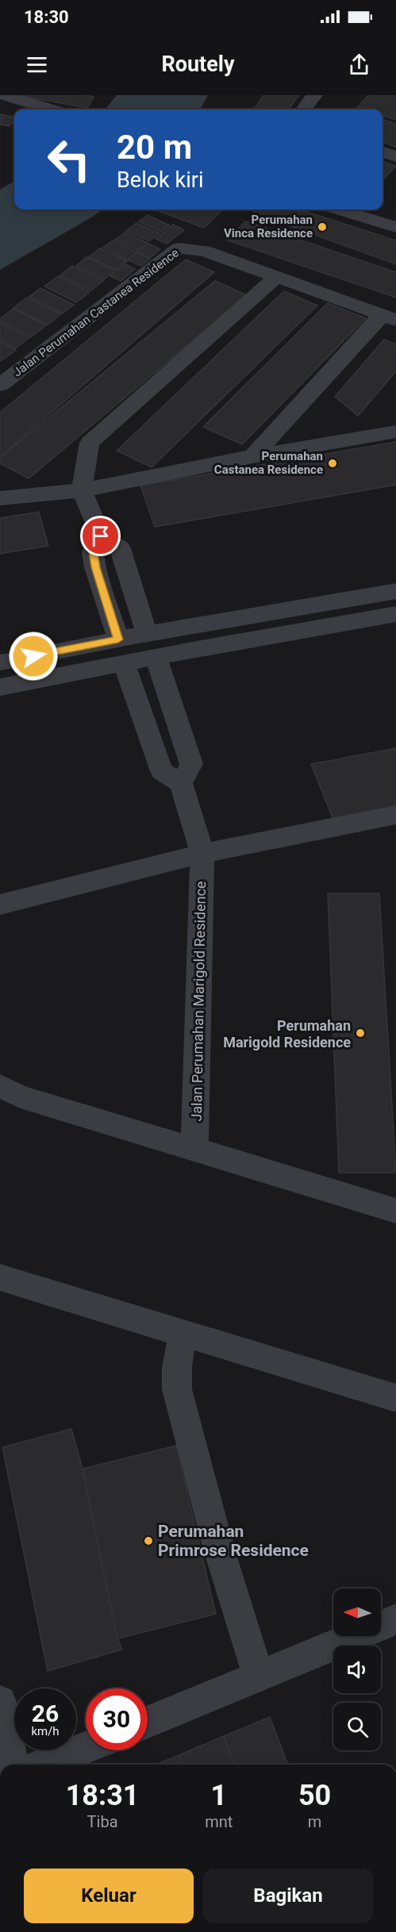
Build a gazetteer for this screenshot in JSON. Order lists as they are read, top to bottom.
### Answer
{
  "streets": {
    "street": ["Jalan Perumahan Castanea Residence", "Jalan Perumahan Marigold Residence"]
  },
  "places": [
    "Perumahan Vinca Residence",
    "Perumahan Castanea Residence",
    "Perumahan Marigold Residence",
    "Perumahan Primrose Residence"
  ],
  "north": "left",
  "page": {
    "status": "18:30",
    "header": "Routely",
    "turn": ["20 m", "Belok kiri"],
    "speed": "26 km/h",
    "limit": "30",
    "eta": [
      "18:31",
      "Tiba",
      "1",
      "mnt",
      "50",
      "m"
    ],
    "buttons": ["Keluar", "Bagikan"]
  }
}
